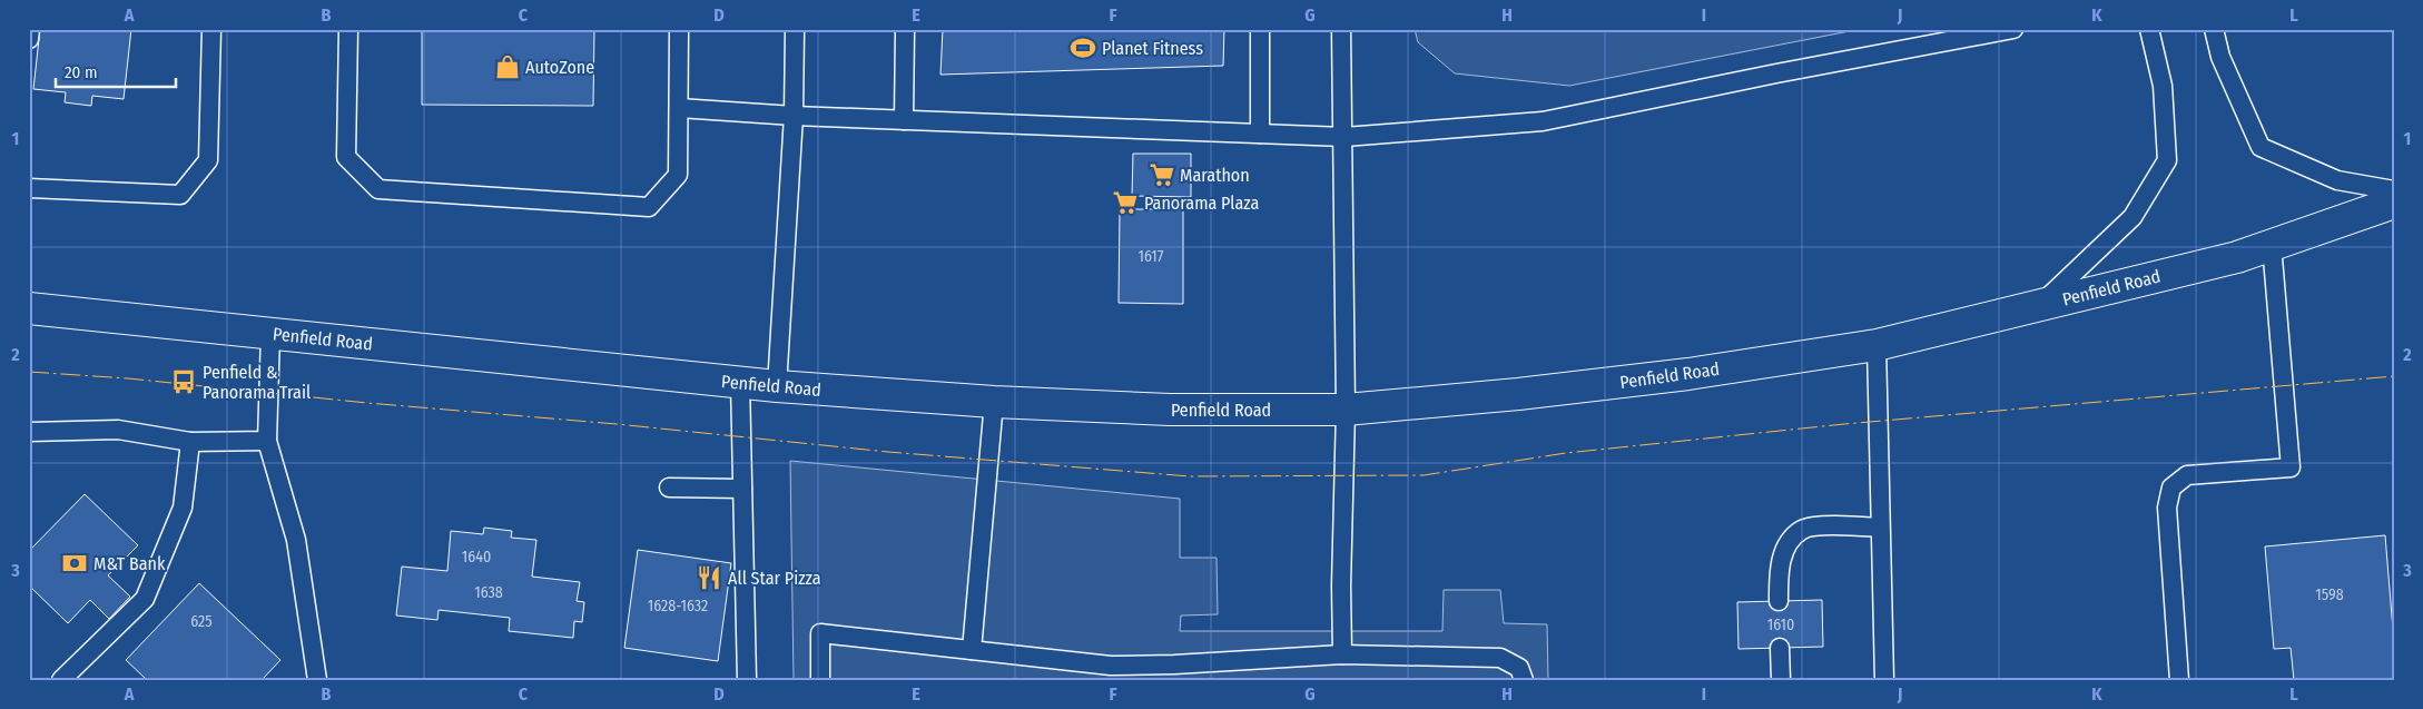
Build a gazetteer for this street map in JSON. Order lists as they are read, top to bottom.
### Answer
{
  "streets": {
    "main road": ["Penfield Road"]
  },
  "places": {
    "sports": ["Planet Fitness"],
    "shop": ["AutoZone"],
    "supermarket": ["Marathon", "Panorama Plaza"],
    "bus stop": ["Penfield & Panorama Trail"],
    "bank": ["M&T Bank"],
    "restaurant": ["All Star Pizza"]
  },
  "house_numbers": [
    "1617",
    "1640",
    "1638",
    "1598",
    "1628-1632",
    "625",
    "1610"
  ],
  "scale_bar": "20 m",
  "grid": {
    "columns": [
      "A",
      "B",
      "C",
      "D",
      "E",
      "F",
      "G",
      "H",
      "I",
      "J",
      "K",
      "L"
    ],
    "rows": ["1", "2", "3"]
  }
}
